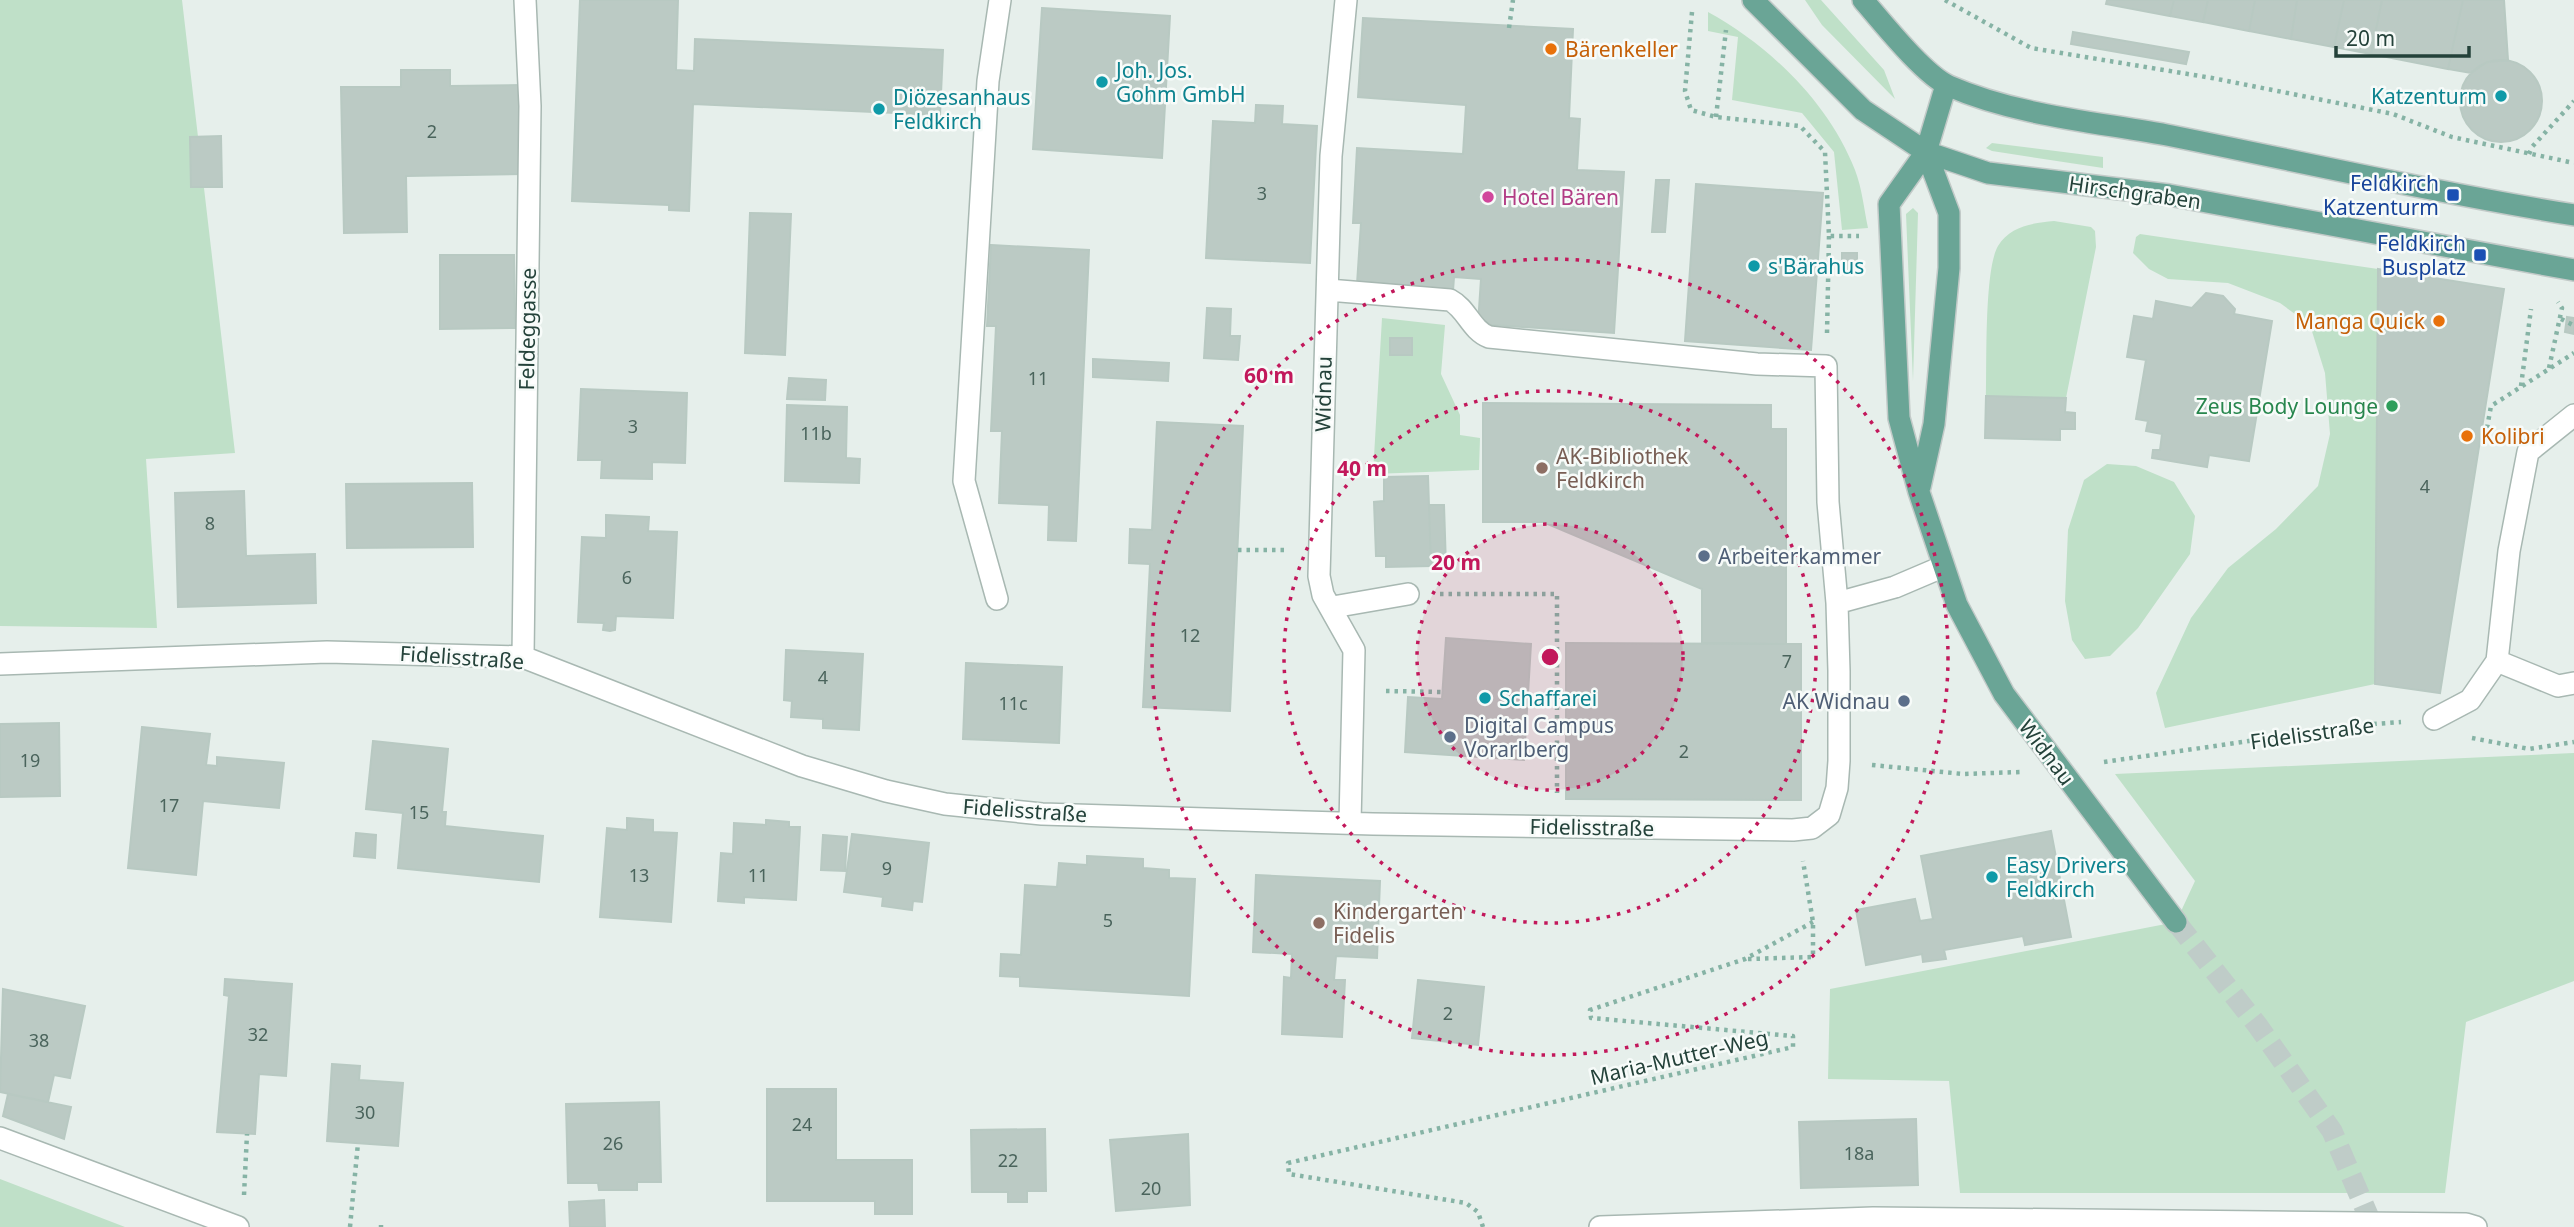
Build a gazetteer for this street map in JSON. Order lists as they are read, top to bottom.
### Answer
{
  "streets": {
    "main road": ["Hirschgraben", "Widnau"],
    "street": ["Feldeggasse", "Fidelisstraße"],
    "path": ["Maria-Mutter-Weg"]
  },
  "crossings": [
    ["Hirschgraben", "Widnau"],
    ["Feldeggasse", "Fidelisstraße"],
    ["Widnau", "Fidelisstraße"]
  ],
  "places": {
    "other": [
      "Bärenkeller",
      "Joh. Jos. Gohm GmbH",
      "Katzenturm",
      "Diözesanhaus Feldkirch",
      "Hotel Bären",
      "s'Bärahus",
      "Manga Quick",
      "Zeus Body Lounge",
      "Kolibri",
      "AK-Bibliothek Feldkirch",
      "Arbeiterkammer",
      "Schaffarei",
      "AK Widnau",
      "Digital Campus Vorarlberg",
      "Easy Drivers Feldkirch",
      "Kindergarten Fidelis"
    ],
    "transit": ["Feldkirch Katzenturm", "Feldkirch Busplatz"]
  },
  "house_numbers": [
    "2",
    "3",
    "11",
    "3",
    "11b",
    "4",
    "8",
    "6",
    "12",
    "7",
    "4",
    "11c",
    "2",
    "19",
    "17",
    "15",
    "9",
    "13",
    "11",
    "5",
    "2",
    "32",
    "38",
    "30",
    "24",
    "26",
    "18a",
    "22",
    "20"
  ],
  "scale_bar": "20 m",
  "rings": ["60 m", "40 m", "20 m"]
}
